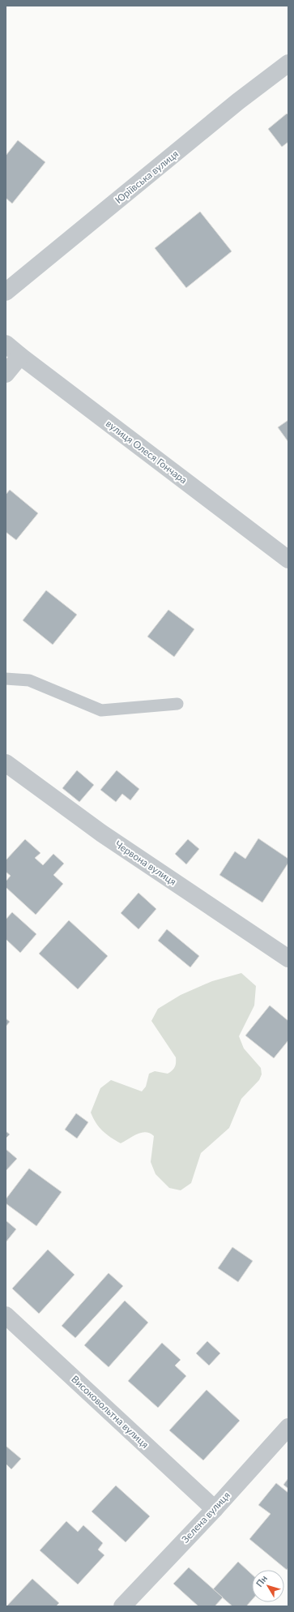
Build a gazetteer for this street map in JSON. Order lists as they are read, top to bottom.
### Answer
{
  "streets": {
    "street": [
      "Юріївська вулиця",
      "вулиця Олеся Гончара",
      "Червона вулиця",
      "Високовольтна вулиця",
      "Зелена вулиця"
    ]
  },
  "crossings": [
    ["Високовольтна вулиця", "Зелена вулиця"]
  ],
  "north": "top left"
}
